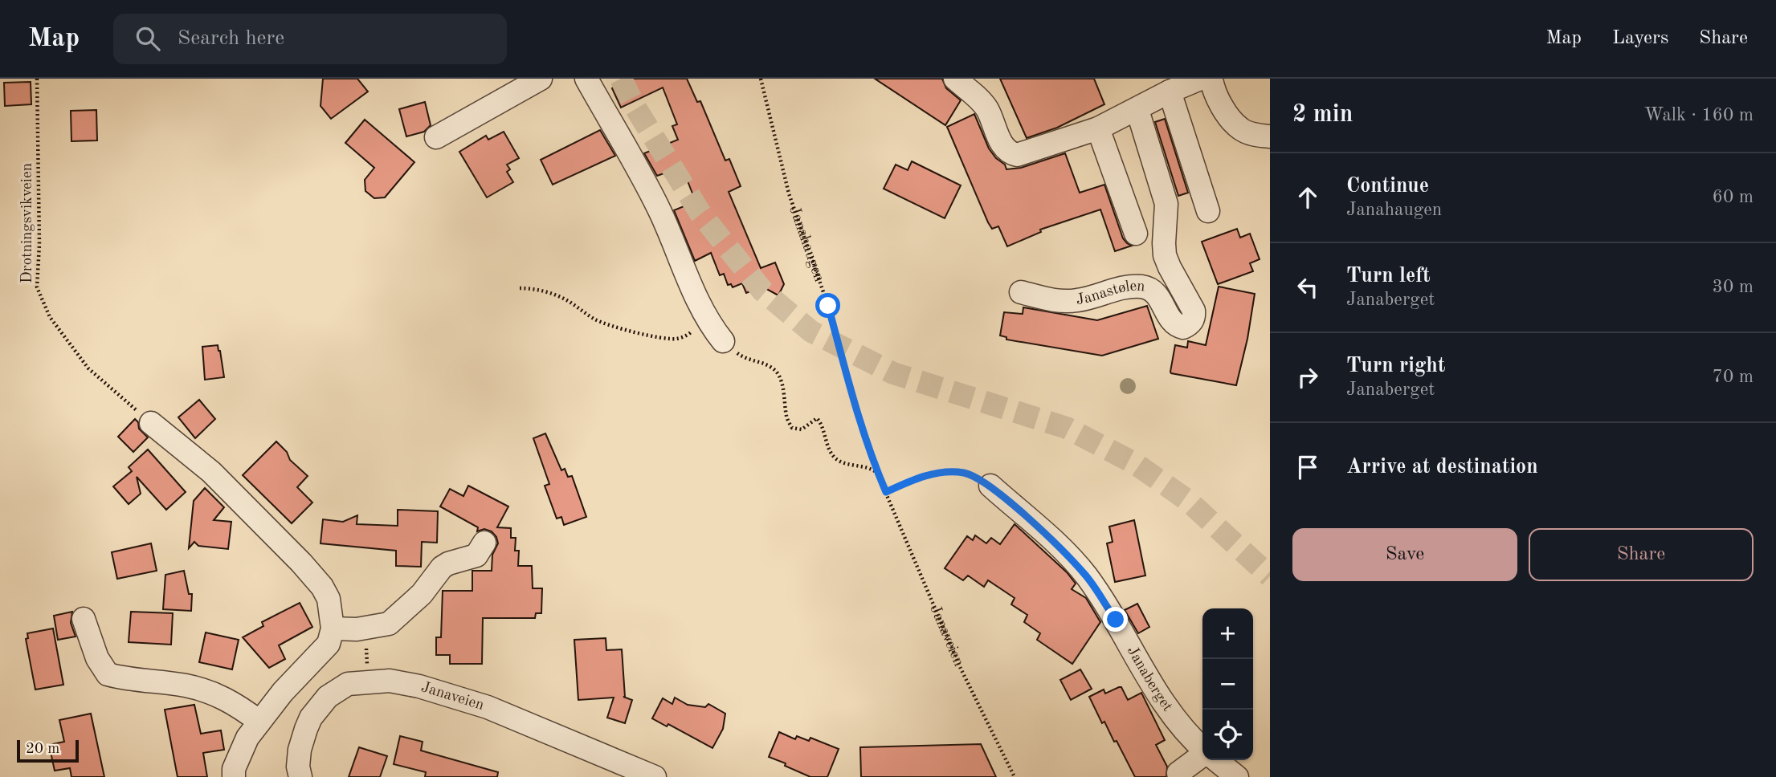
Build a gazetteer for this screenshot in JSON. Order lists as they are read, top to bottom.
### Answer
{
  "streets": {
    "street": ["Janastølen", "Janaveien", "Janaberget"],
    "path": ["Drotningsvikveien", "Janahaugen"]
  },
  "crossings": [
    ["Janahaugen", "Janaveien"]
  ],
  "scale_bar": "20 m",
  "page": {
    "header": "Map",
    "search": "Search here",
    "nav": ["Map", "Layers", "Share"],
    "heading": ["2 min", "Walk · 160 m"],
    "list": [
      ["Continue", "Janahaugen", "60 m"],
      ["Turn left", "Janaberget", "30 m"],
      ["Turn right", "Janaberget", "70 m"],
      "Arrive at destination"
    ],
    "buttons": ["Save", "Share"],
    "map_buttons": ["+", "−"],
    "scale": "20 m"
  }
}
